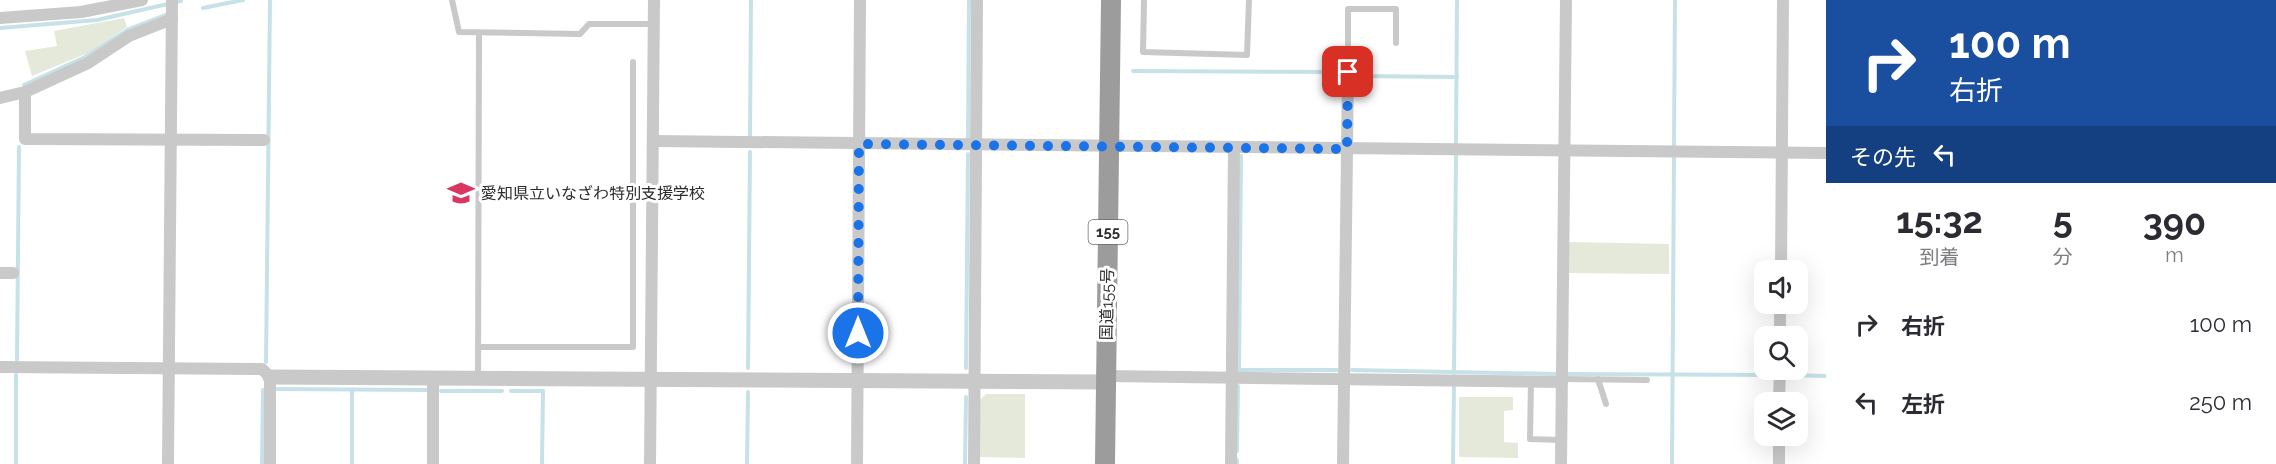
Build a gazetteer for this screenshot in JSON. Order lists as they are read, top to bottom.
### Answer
{
  "streets": {
    "highway": ["155", "国道155号"]
  },
  "places": {
    "school or university": ["愛知県立いなざわ特別支援学校"]
  },
  "page": {
    "turn": ["100 m", "右折"],
    "then": "その先",
    "eta": [
      "15:32",
      "到着",
      "5",
      "分",
      "390",
      "m"
    ],
    "list": [
      {
        "name": "右折",
        "value": "100 m"
      },
      {
        "name": "左折",
        "value": "250 m"
      }
    ]
  }
}
